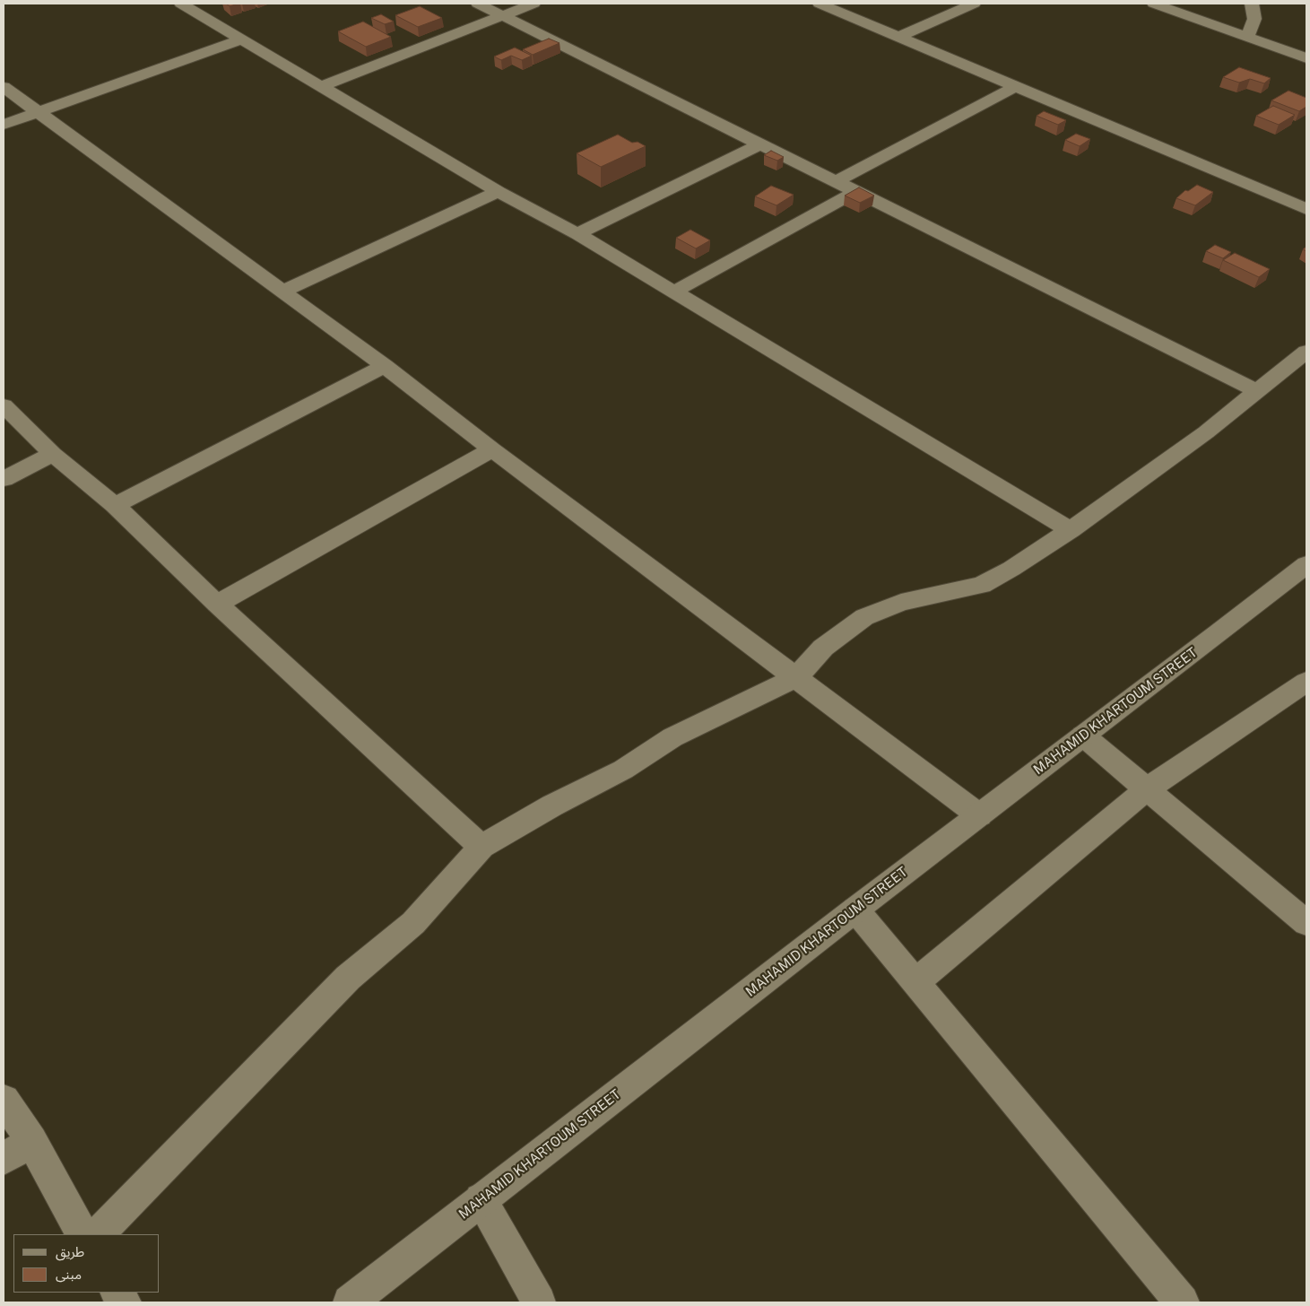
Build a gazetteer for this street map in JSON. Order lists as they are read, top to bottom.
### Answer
{
  "streets": {
    "street": ["MAHAMID KHARTOUM STREET"]
  },
  "legend": ["طريق", "مبنى"]
}
